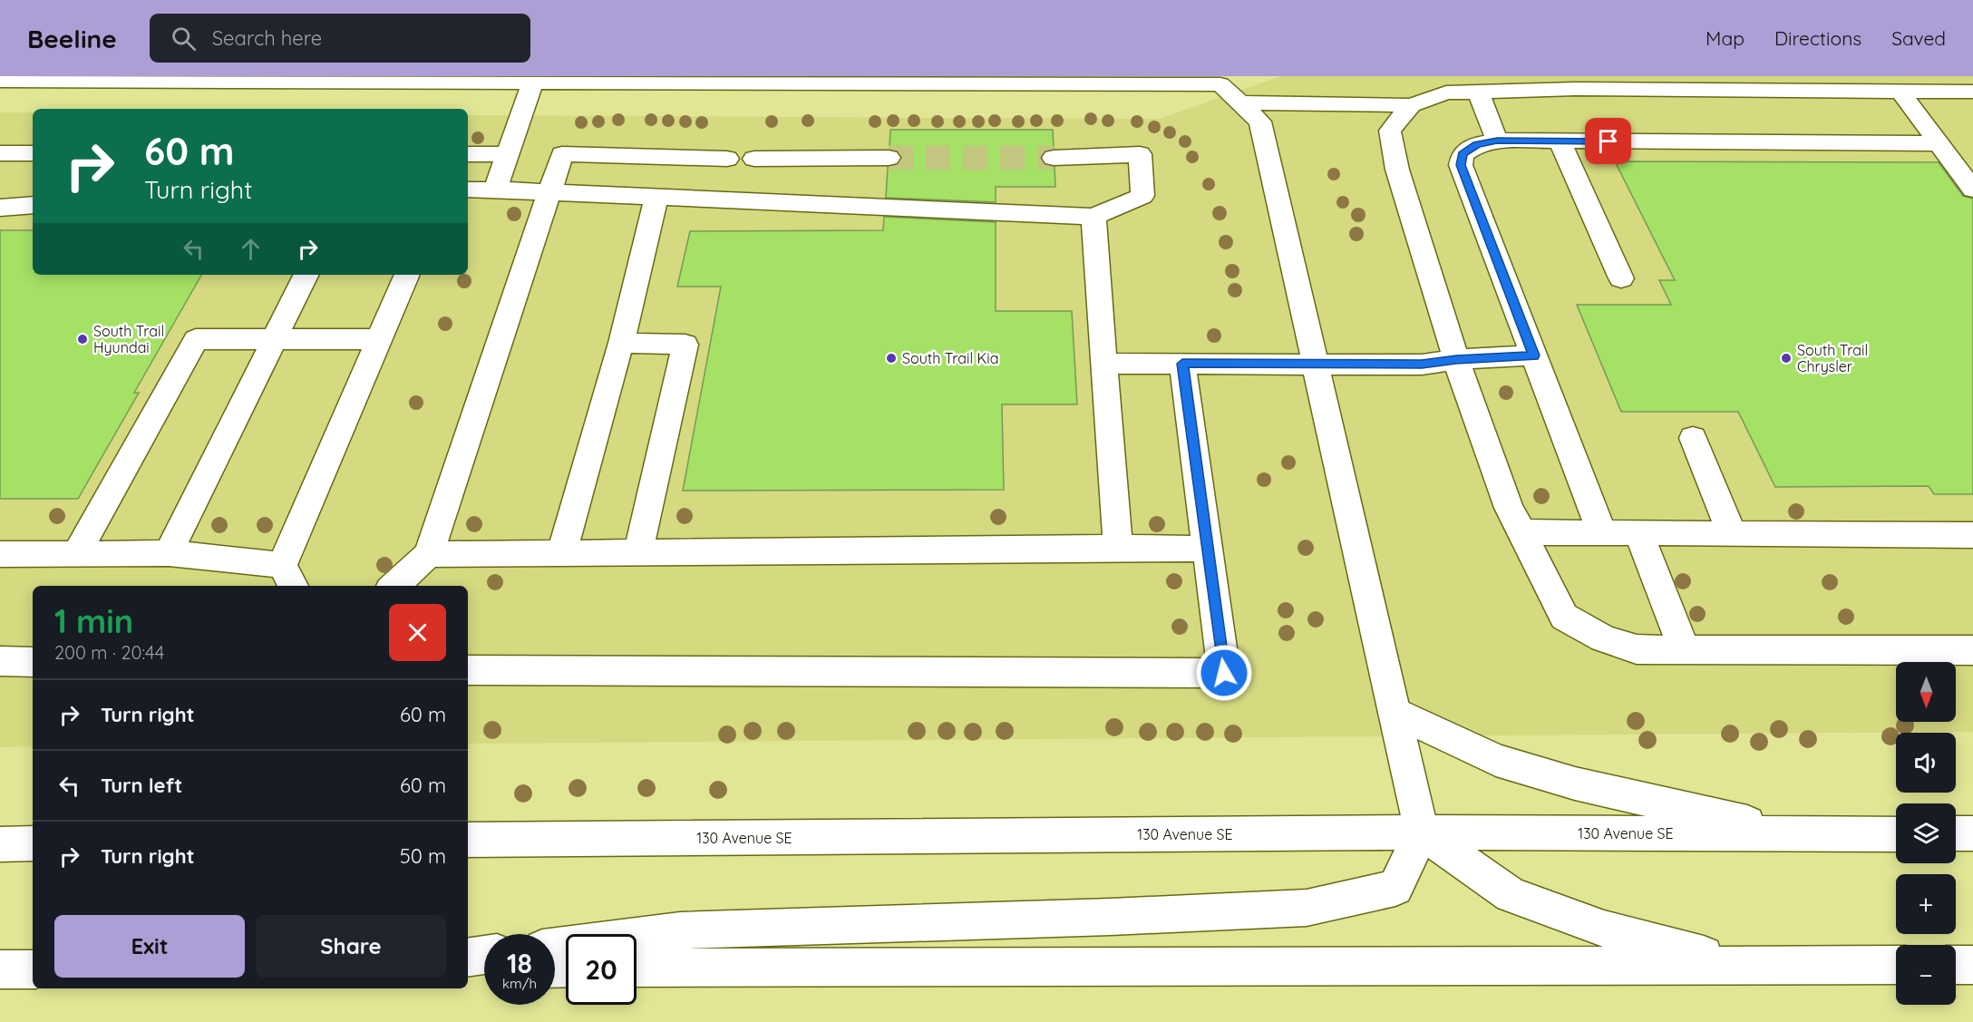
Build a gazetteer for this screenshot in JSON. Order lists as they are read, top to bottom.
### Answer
{
  "streets": {
    "main road": ["130 Avenue SE"]
  },
  "places": ["South Trail Hyundai", "South Trail Kia", "South Trail Chrysler"],
  "north": "bottom",
  "page": {
    "header": "Beeline",
    "search": "Search here",
    "nav": ["Map", "Directions", "Saved"],
    "turn": ["60 m", "Turn right"],
    "heading": ["1 min", "200 m · 20:44"],
    "map_buttons": ["+", "−"],
    "list": [
      {
        "name": "Turn right",
        "value": "60 m"
      },
      {
        "name": "Turn left",
        "value": "60 m"
      },
      {
        "name": "Turn right",
        "value": "50 m"
      }
    ],
    "buttons": ["Exit", "Share"],
    "speed": "18 km/h",
    "limit": "20"
  }
}
